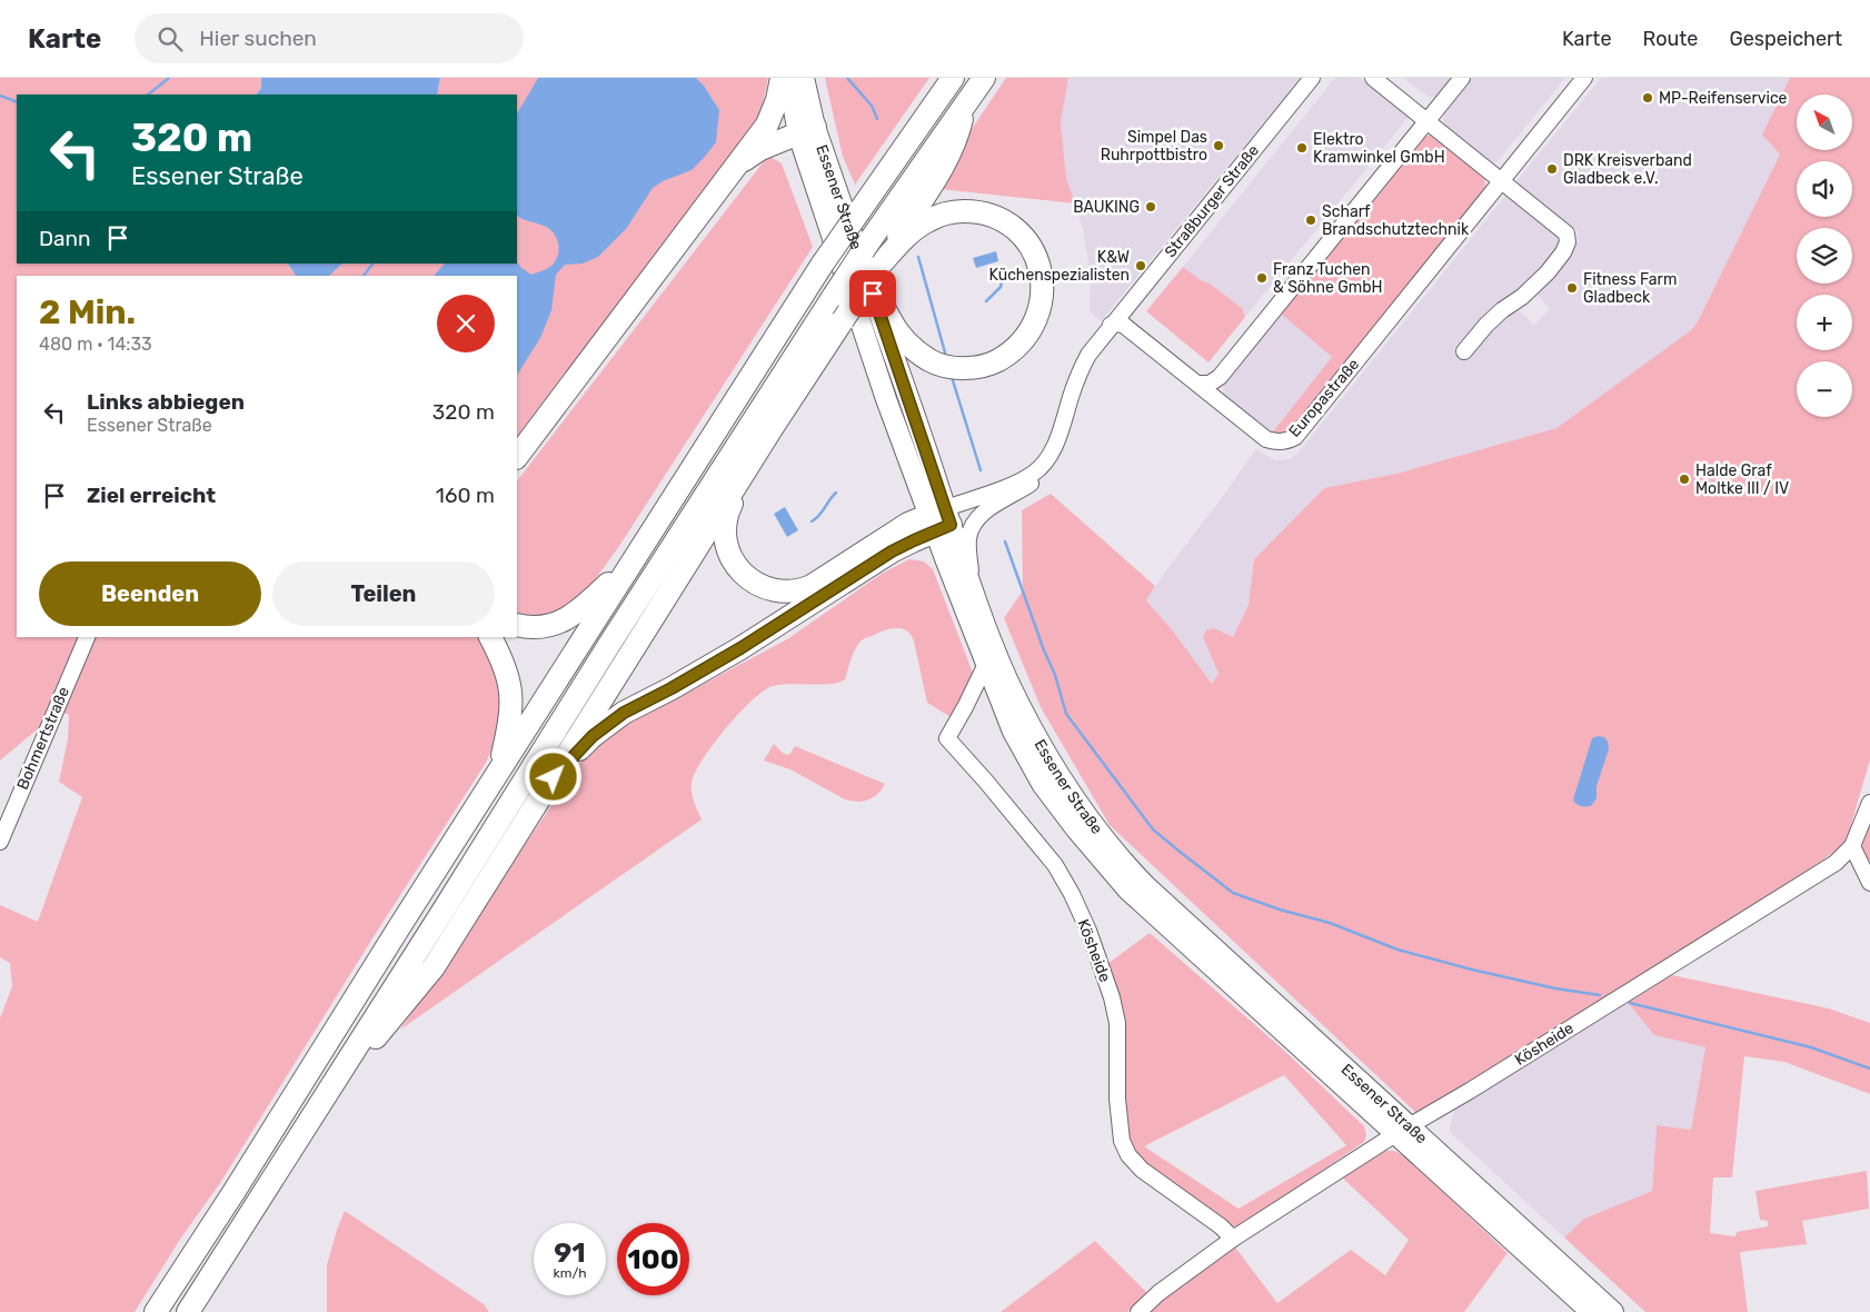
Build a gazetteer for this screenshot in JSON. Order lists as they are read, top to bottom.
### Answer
{
  "streets": {
    "main road": ["Essener Straße"],
    "street": [
      "Straßburger Straße",
      "Europastraße",
      "Bohmertstraße",
      "Kösheide"
    ]
  },
  "crossings": [
    ["Essener Straße", "Kösheide"],
    ["Straßburger Straße", "Europastraße"]
  ],
  "places": [
    "MP-Reifenservice",
    "Simpel Das Ruhrpottbistro",
    "Elektro Kramwinkel GmbH",
    "DRK Kreisverband Gladbeck e.V.",
    "BAUKING",
    "Scharf Brandschutztechnik",
    "K&W Küchenspezialisten",
    "Franz Tuchen & Söhne GmbH",
    "Fitness Farm Gladbeck",
    "Halde Graf Moltke III / IV"
  ],
  "north": "top left",
  "page": {
    "header": "Karte",
    "search": "Hier suchen",
    "nav": ["Karte", "Route", "Gespeichert"],
    "map_buttons": ["+", "−"],
    "turn": ["320 m", "Essener Straße"],
    "then": "Dann",
    "heading": ["2 Min.", "480 m · 14:33"],
    "list": [
      {
        "name": "Links abbiegen",
        "note": "Essener Straße",
        "value": "320 m"
      },
      {
        "name": "Ziel erreicht",
        "value": "160 m"
      }
    ],
    "buttons": ["Beenden", "Teilen"],
    "speed": "91 km/h",
    "limit": "100"
  }
}
